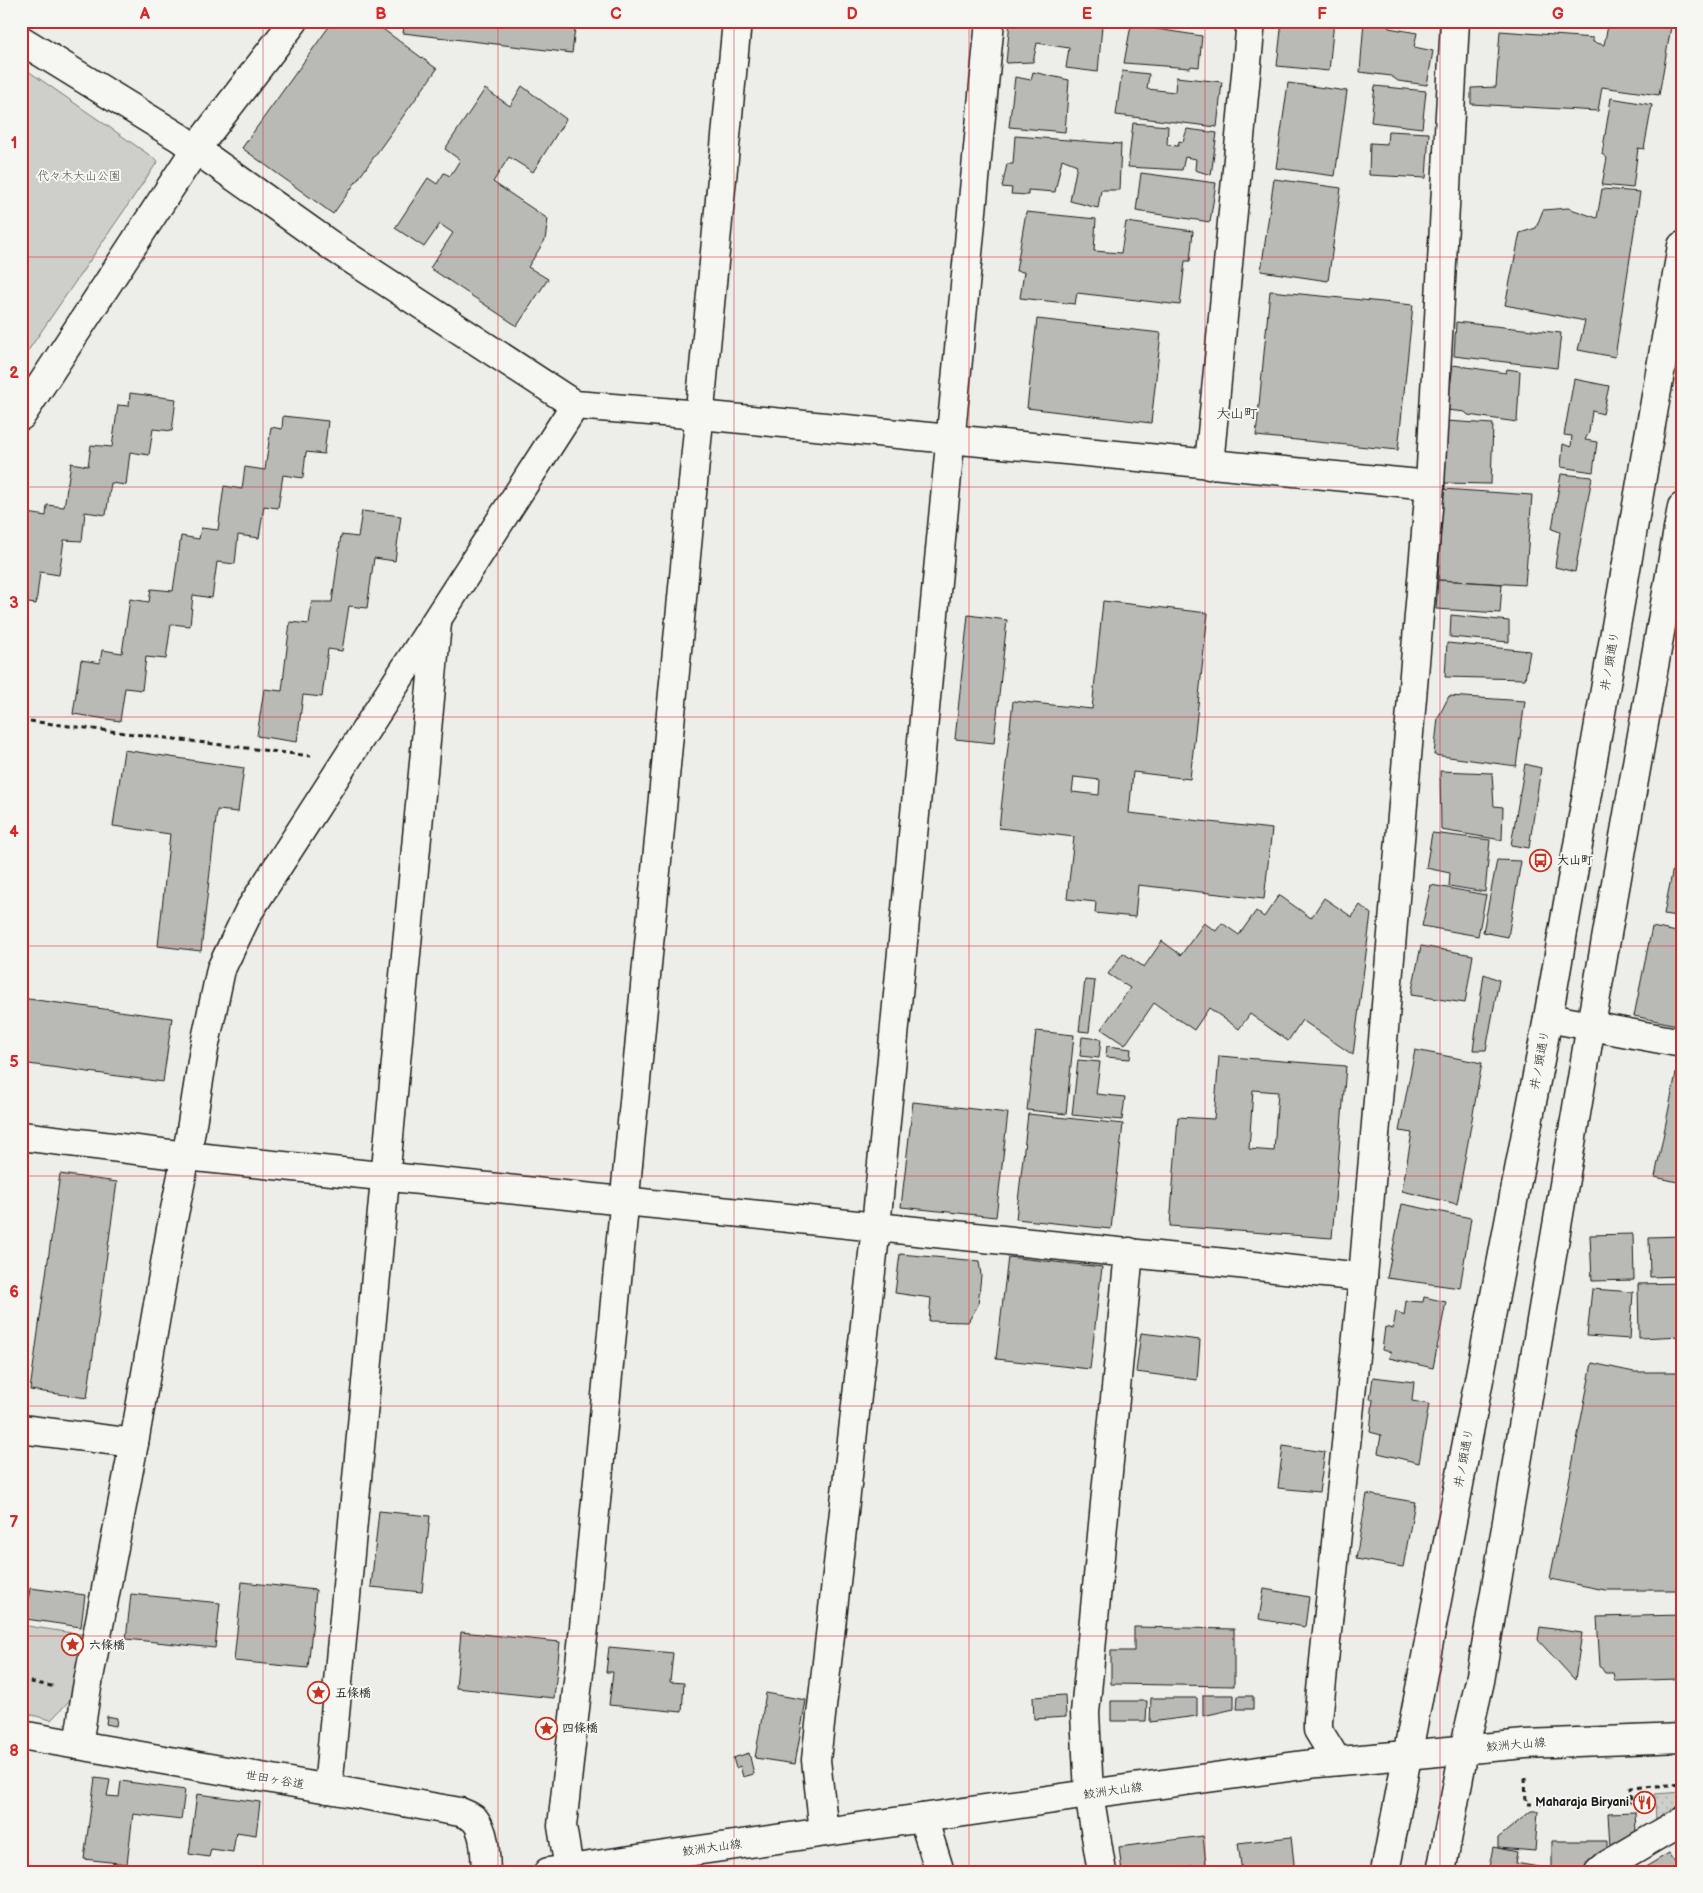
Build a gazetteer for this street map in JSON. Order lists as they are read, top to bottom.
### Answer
{
  "streets": {
    "street": ["井ノ頭通り", "鮫洲大山線", "世田ヶ谷道"]
  },
  "crossings": [
    ["井ノ頭通り", "鮫洲大山線"]
  ],
  "districts": ["大山町"],
  "parks": ["代々木大山公園"],
  "places": {
    "bus stop": ["大山町"],
    "place": ["六條橋", "五條橋", "四條橋"],
    "restaurant": ["Maharaja Biryani"]
  },
  "grid": {
    "columns": [
      "A",
      "B",
      "C",
      "D",
      "E",
      "F",
      "G"
    ],
    "rows": [
      "1",
      "2",
      "3",
      "4",
      "5",
      "6",
      "7",
      "8"
    ]
  }
}
